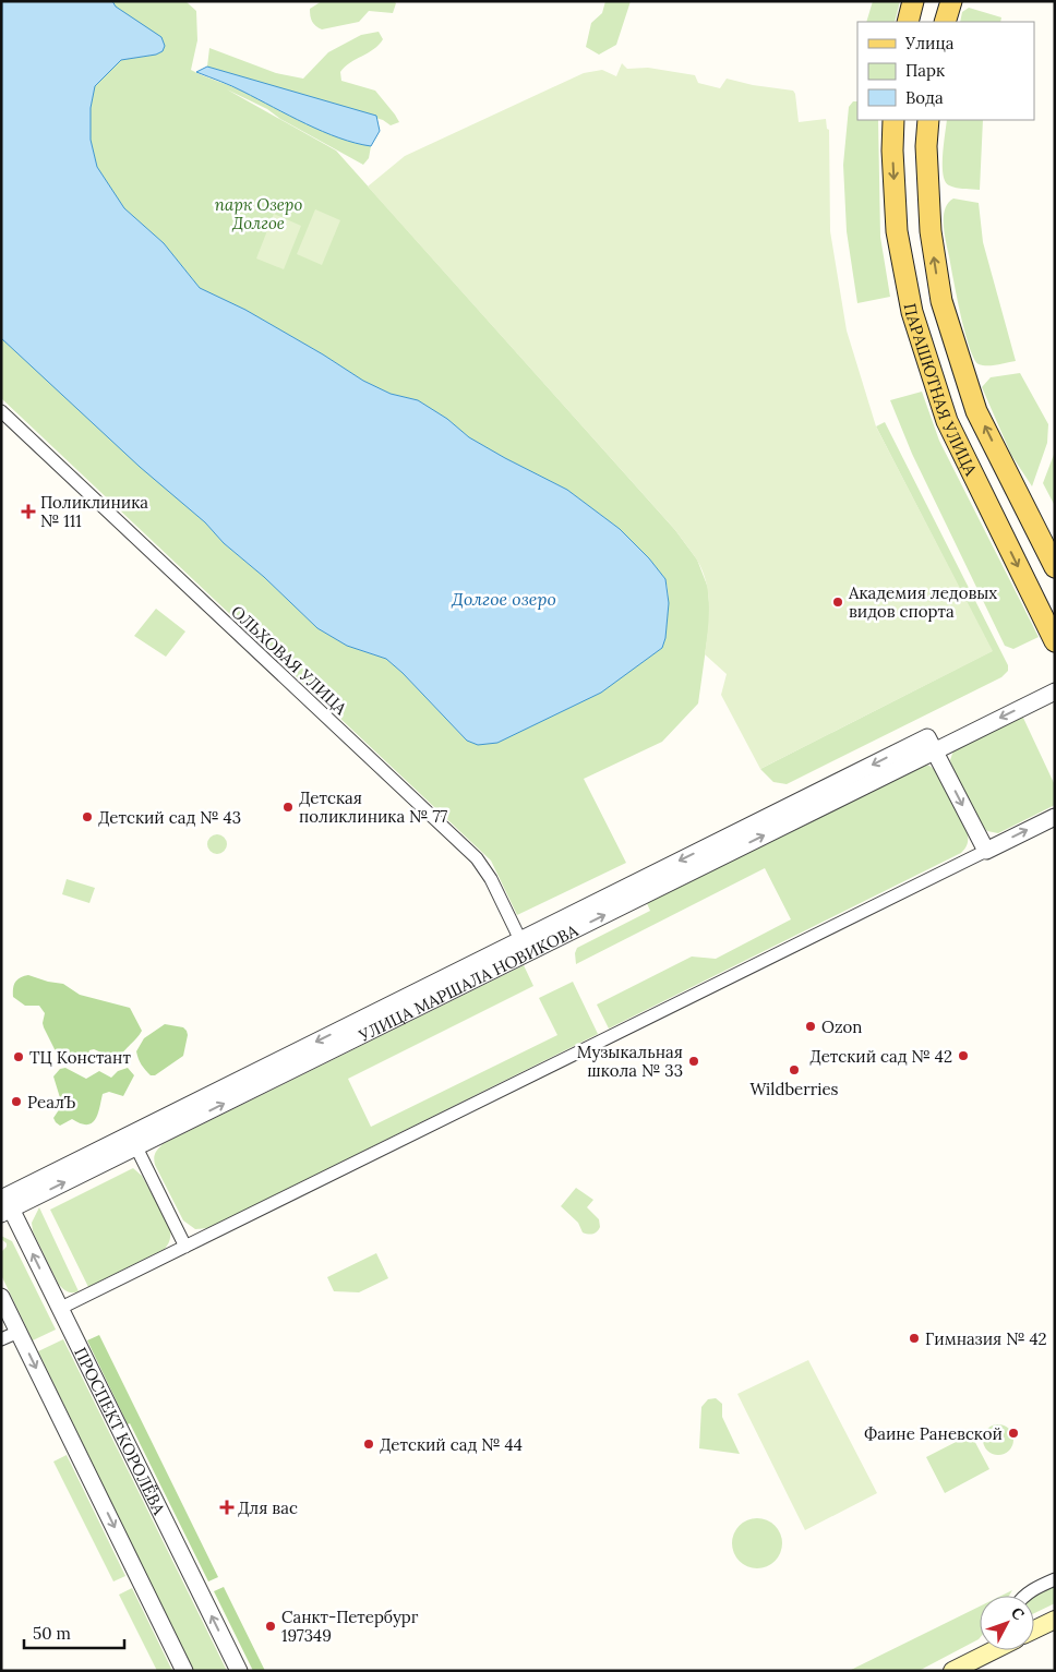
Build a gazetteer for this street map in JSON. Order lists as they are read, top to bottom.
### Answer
{
  "streets": {
    "main road": ["ПАРАШЮТНАЯ УЛИЦА"],
    "street": ["ОЛЬХОВАЯ УЛИЦА", "УЛИЦА МАРШАЛА НОВИКОВА", "ПРОСПЕКТ КОРОЛЁВА"]
  },
  "crossings": [
    ["ОЛЬХОВАЯ УЛИЦА", "УЛИЦА МАРШАЛА НОВИКОВА"],
    ["УЛИЦА МАРШАЛА НОВИКОВА", "ПРОСПЕКТ КОРОЛЁВА"]
  ],
  "water": ["Долгое озеро"],
  "parks": ["парк Озеро Долгое"],
  "places": {
    "health": ["Поликлиника № 111", "Для вас"],
    "other": [
      "Академия ледовых видов спорта",
      "Детская поликлиника № 77",
      "Детский сад № 43",
      "Ozon",
      "Детский сад № 42",
      "ТЦ Констант",
      "Музыкальная школа № 33",
      "Wildberries",
      "РеалЪ",
      "Гимназия № 42",
      "Фаине Раневской",
      "Детский сад № 44",
      "Санкт-Петербург 197349"
    ]
  },
  "legend": ["Улица", "Парк", "Вода"],
  "scale_bar": "50 m",
  "north": "top right"
}
